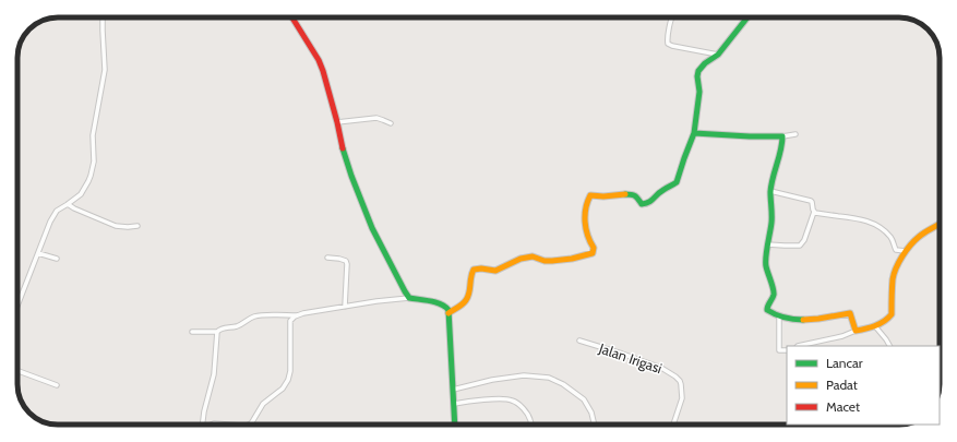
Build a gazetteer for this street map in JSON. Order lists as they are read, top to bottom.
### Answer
{
  "streets": {
    "street": ["Jalan Irigasi"]
  },
  "legend": ["Lancar", "Padat", "Macet"]
}
